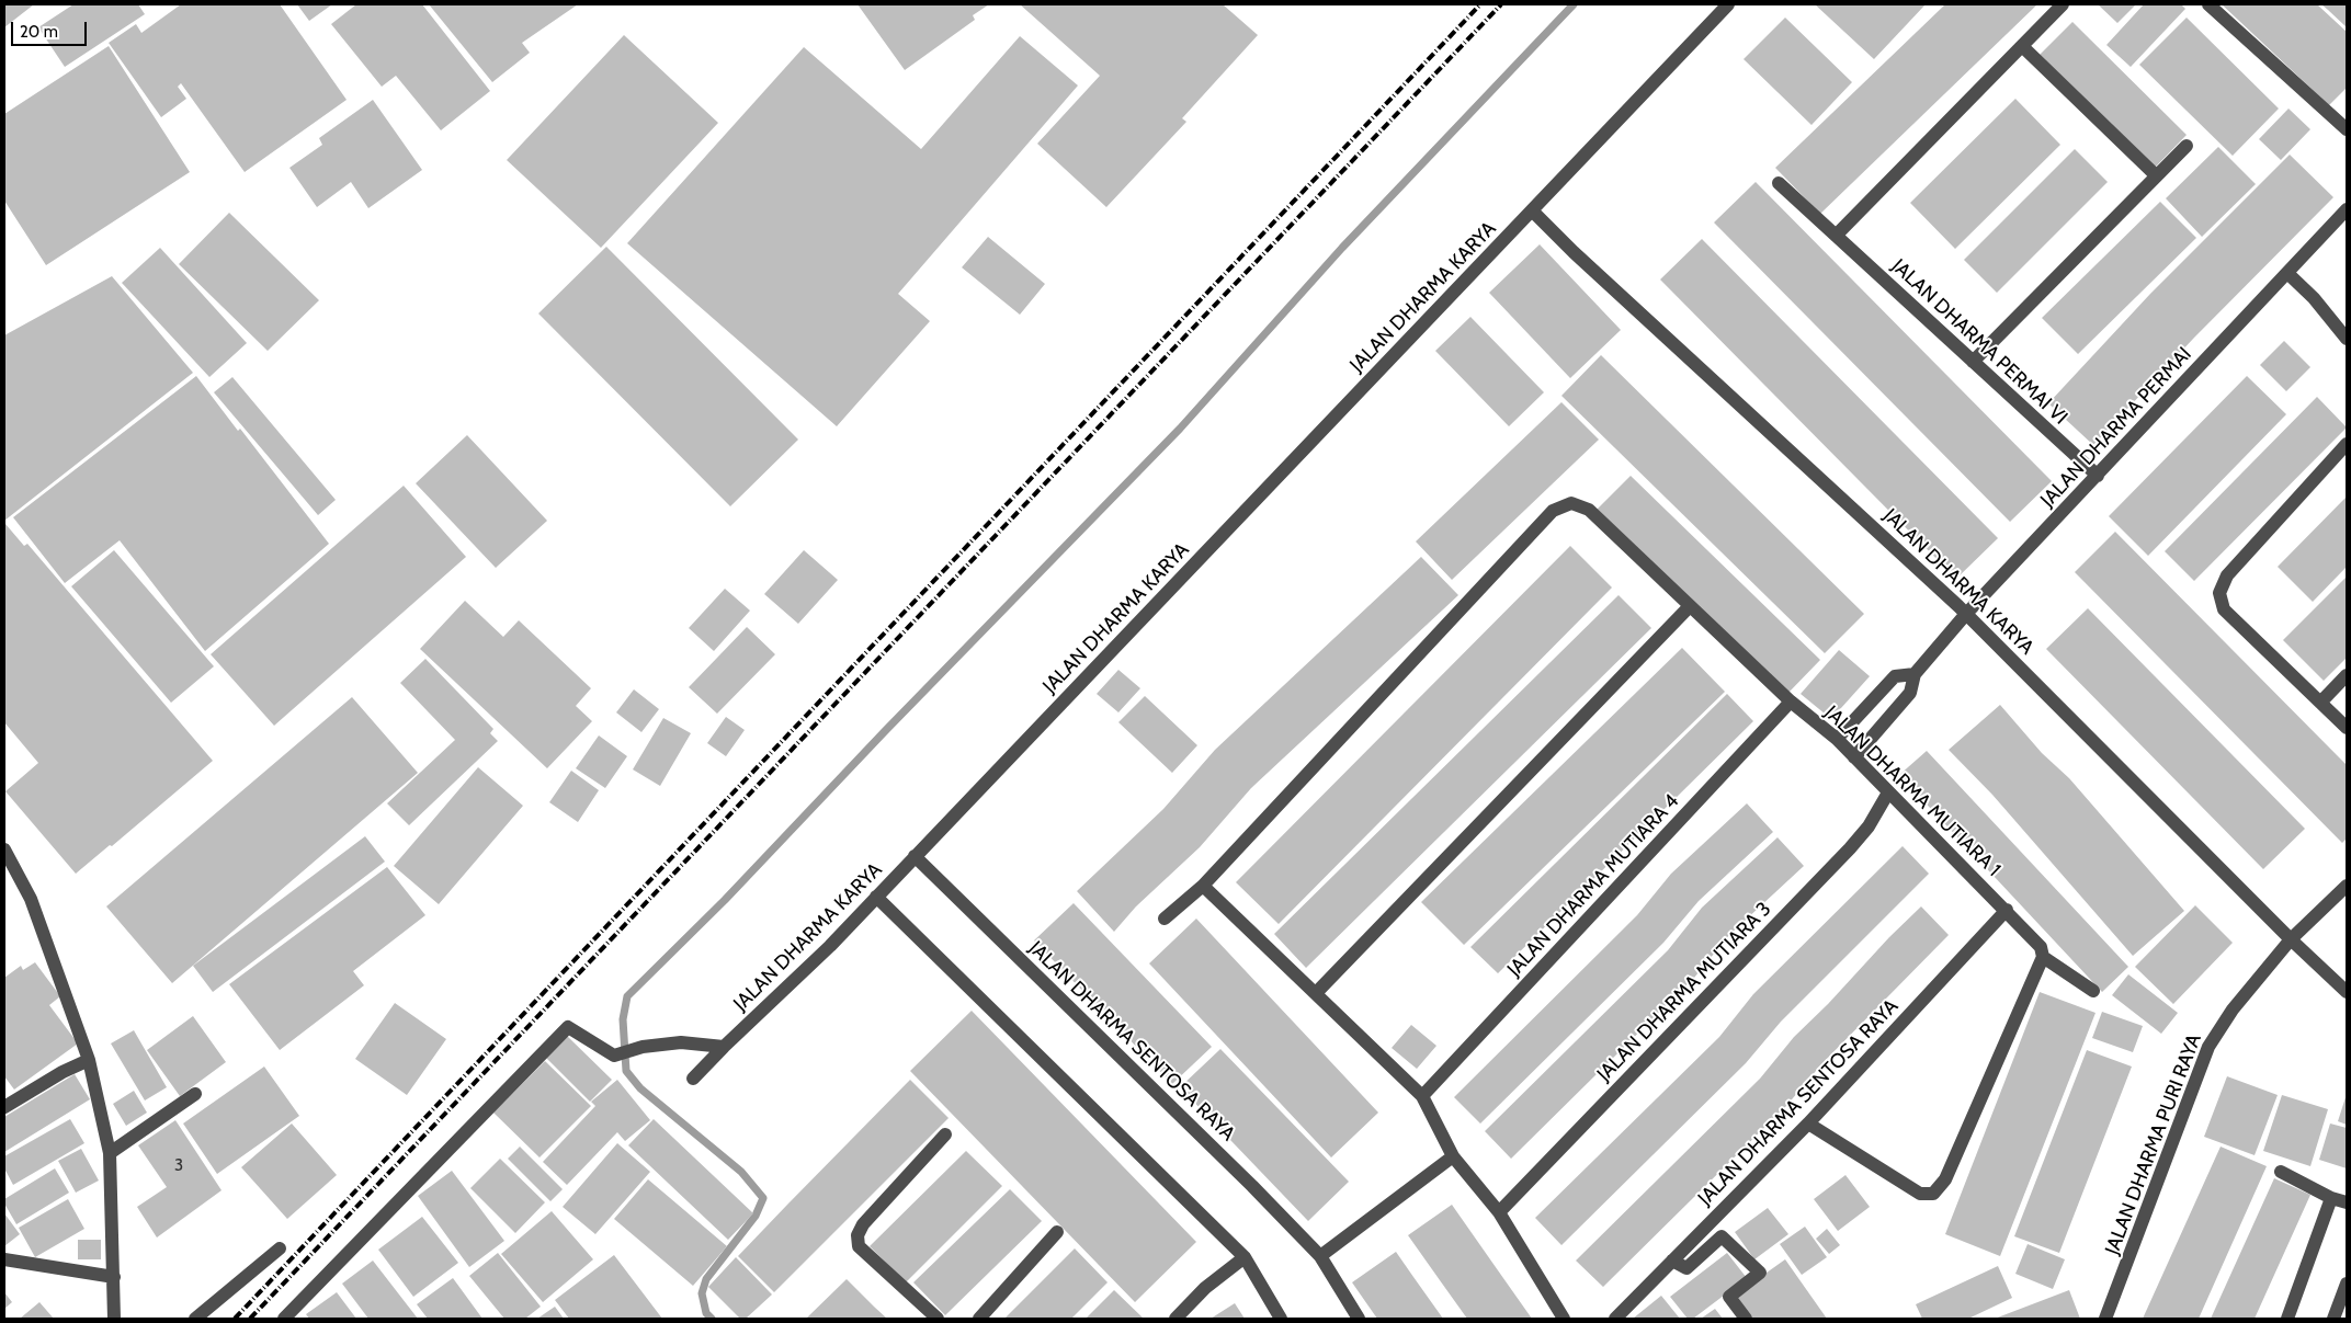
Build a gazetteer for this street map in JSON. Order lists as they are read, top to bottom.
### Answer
{
  "streets": {
    "street": [
      "JALAN DHARMA KARYA",
      "JALAN DHARMA PERMAI VI",
      "JALAN DHARMA PERMAI",
      "JALAN DHARMA MUTIARA 1",
      "JALAN DHARMA MUTIARA 4",
      "JALAN DHARMA MUTIARA 3",
      "JALAN DHARMA SENTOSA RAYA",
      "JALAN DHARMA PURI RAYA"
    ]
  },
  "crossings": [
    ["JALAN DHARMA KARYA", "JALAN DHARMA PERMAI"],
    ["JALAN DHARMA KARYA", "JALAN DHARMA SENTOSA RAYA"],
    ["JALAN DHARMA KARYA", "JALAN DHARMA PURI RAYA"],
    ["JALAN DHARMA PERMAI VI", "JALAN DHARMA PERMAI"],
    ["JALAN DHARMA PERMAI", "JALAN DHARMA MUTIARA 1"],
    ["JALAN DHARMA MUTIARA 1", "JALAN DHARMA MUTIARA 4"],
    ["JALAN DHARMA MUTIARA 1", "JALAN DHARMA MUTIARA 3"],
    ["JALAN DHARMA MUTIARA 1", "JALAN DHARMA SENTOSA RAYA"]
  ],
  "house_numbers": ["3"],
  "scale_bar": "20 m"
}
